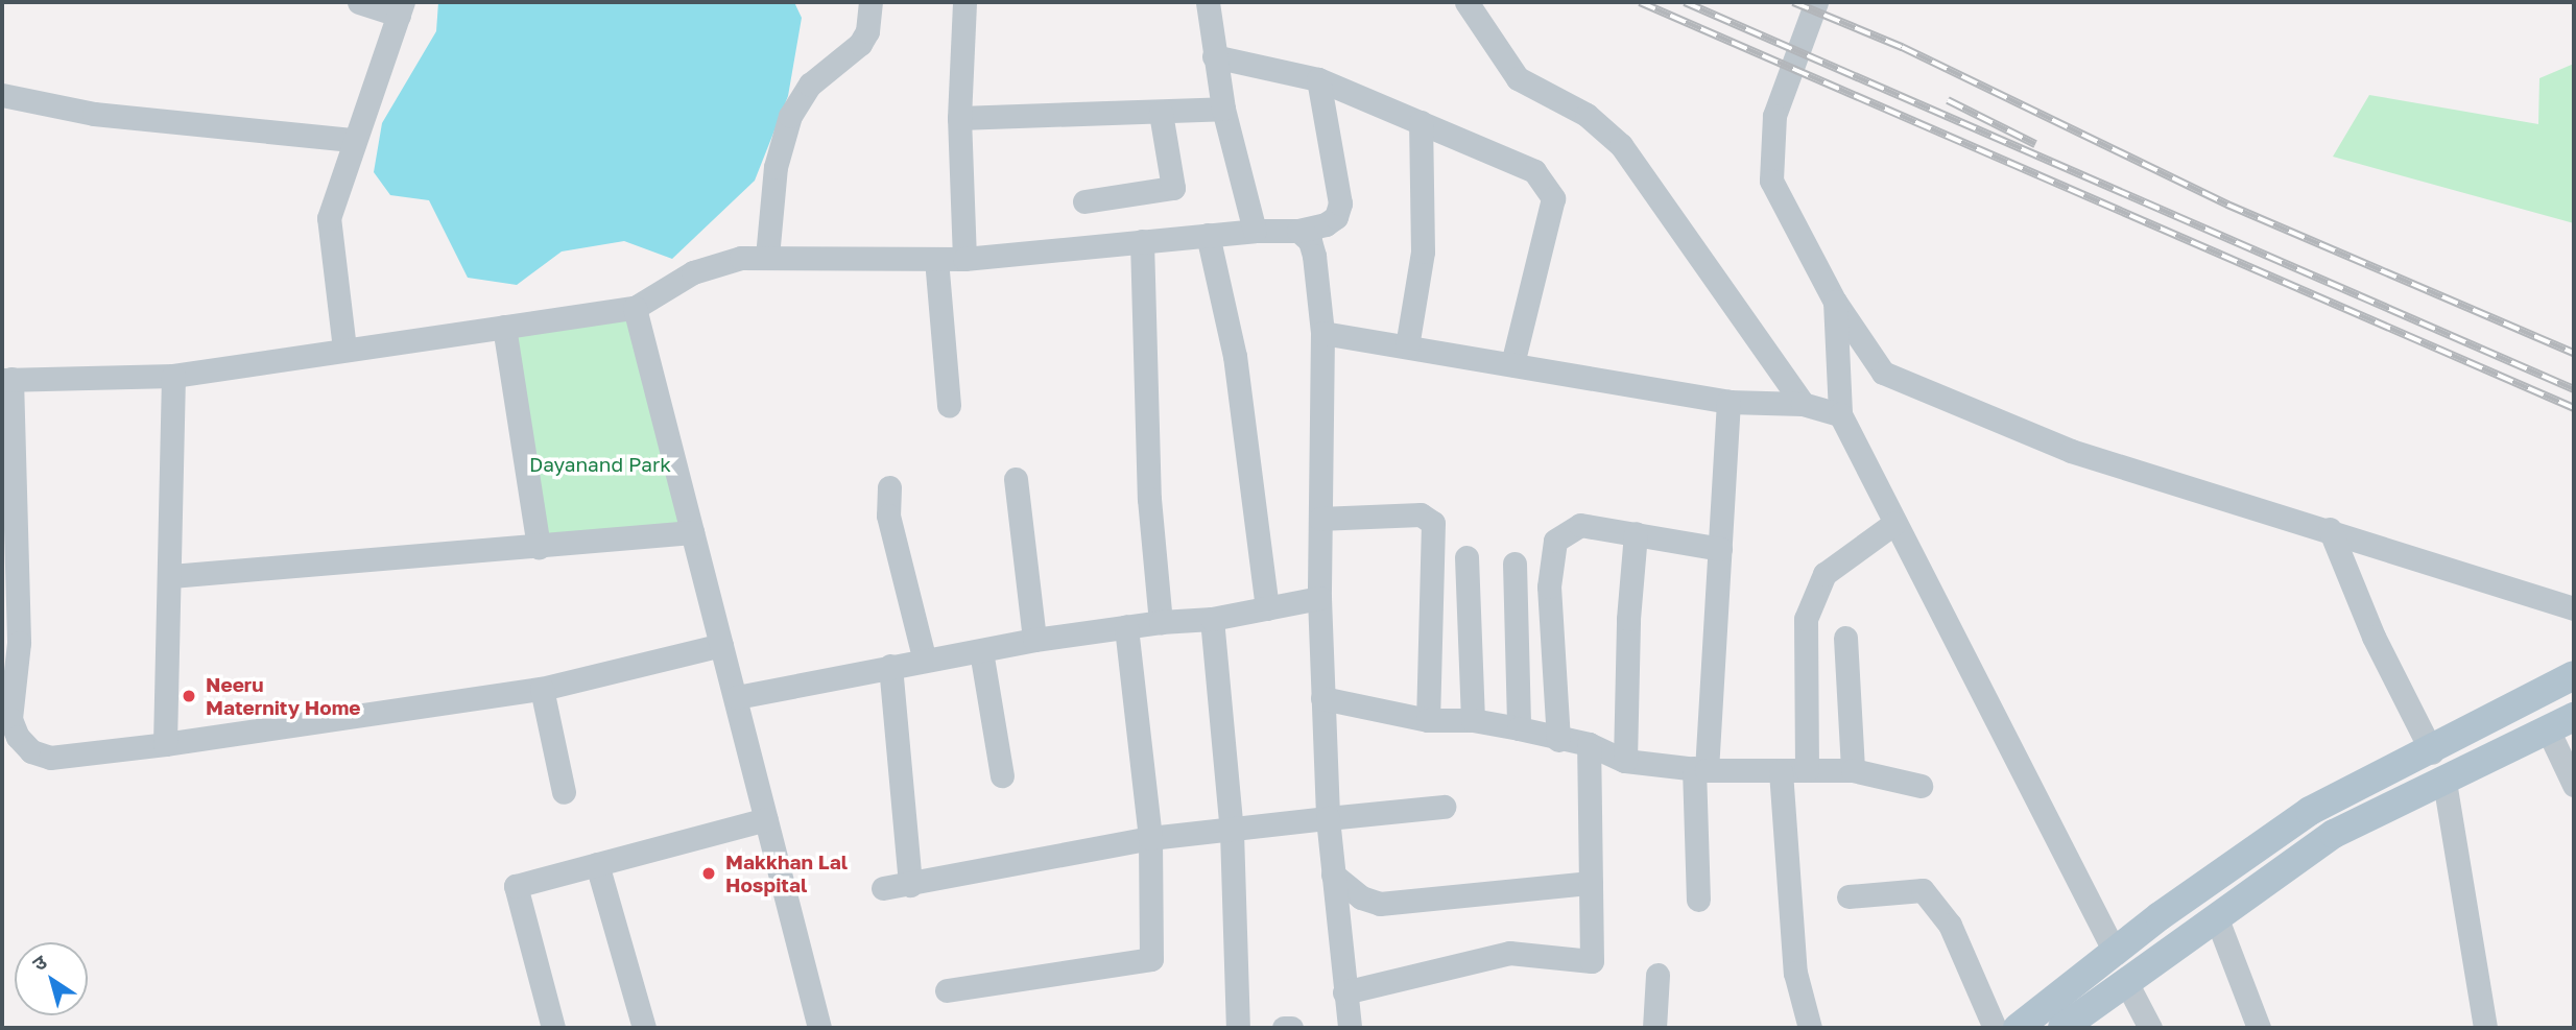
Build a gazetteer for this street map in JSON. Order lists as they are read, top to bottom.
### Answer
{
  "parks": ["Dayanand Park"],
  "places": ["Neeru Maternity Home", "Makkhan Lal Hospital"],
  "north": "top left"
}
